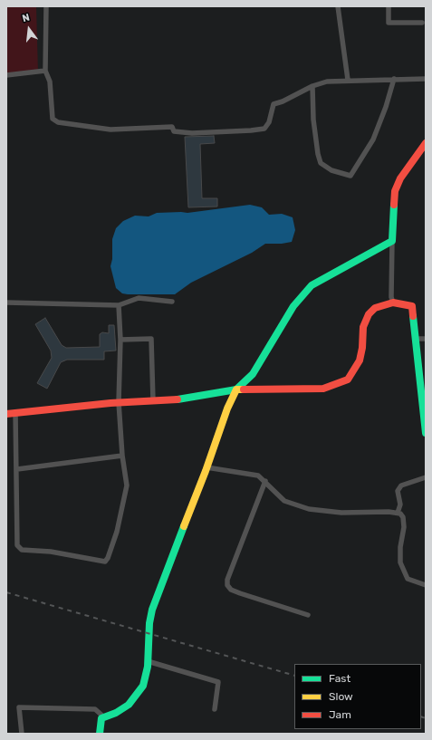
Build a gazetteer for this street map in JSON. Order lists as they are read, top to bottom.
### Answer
{
  "legend": ["Fast", "Slow", "Jam"],
  "north": "top"
}
